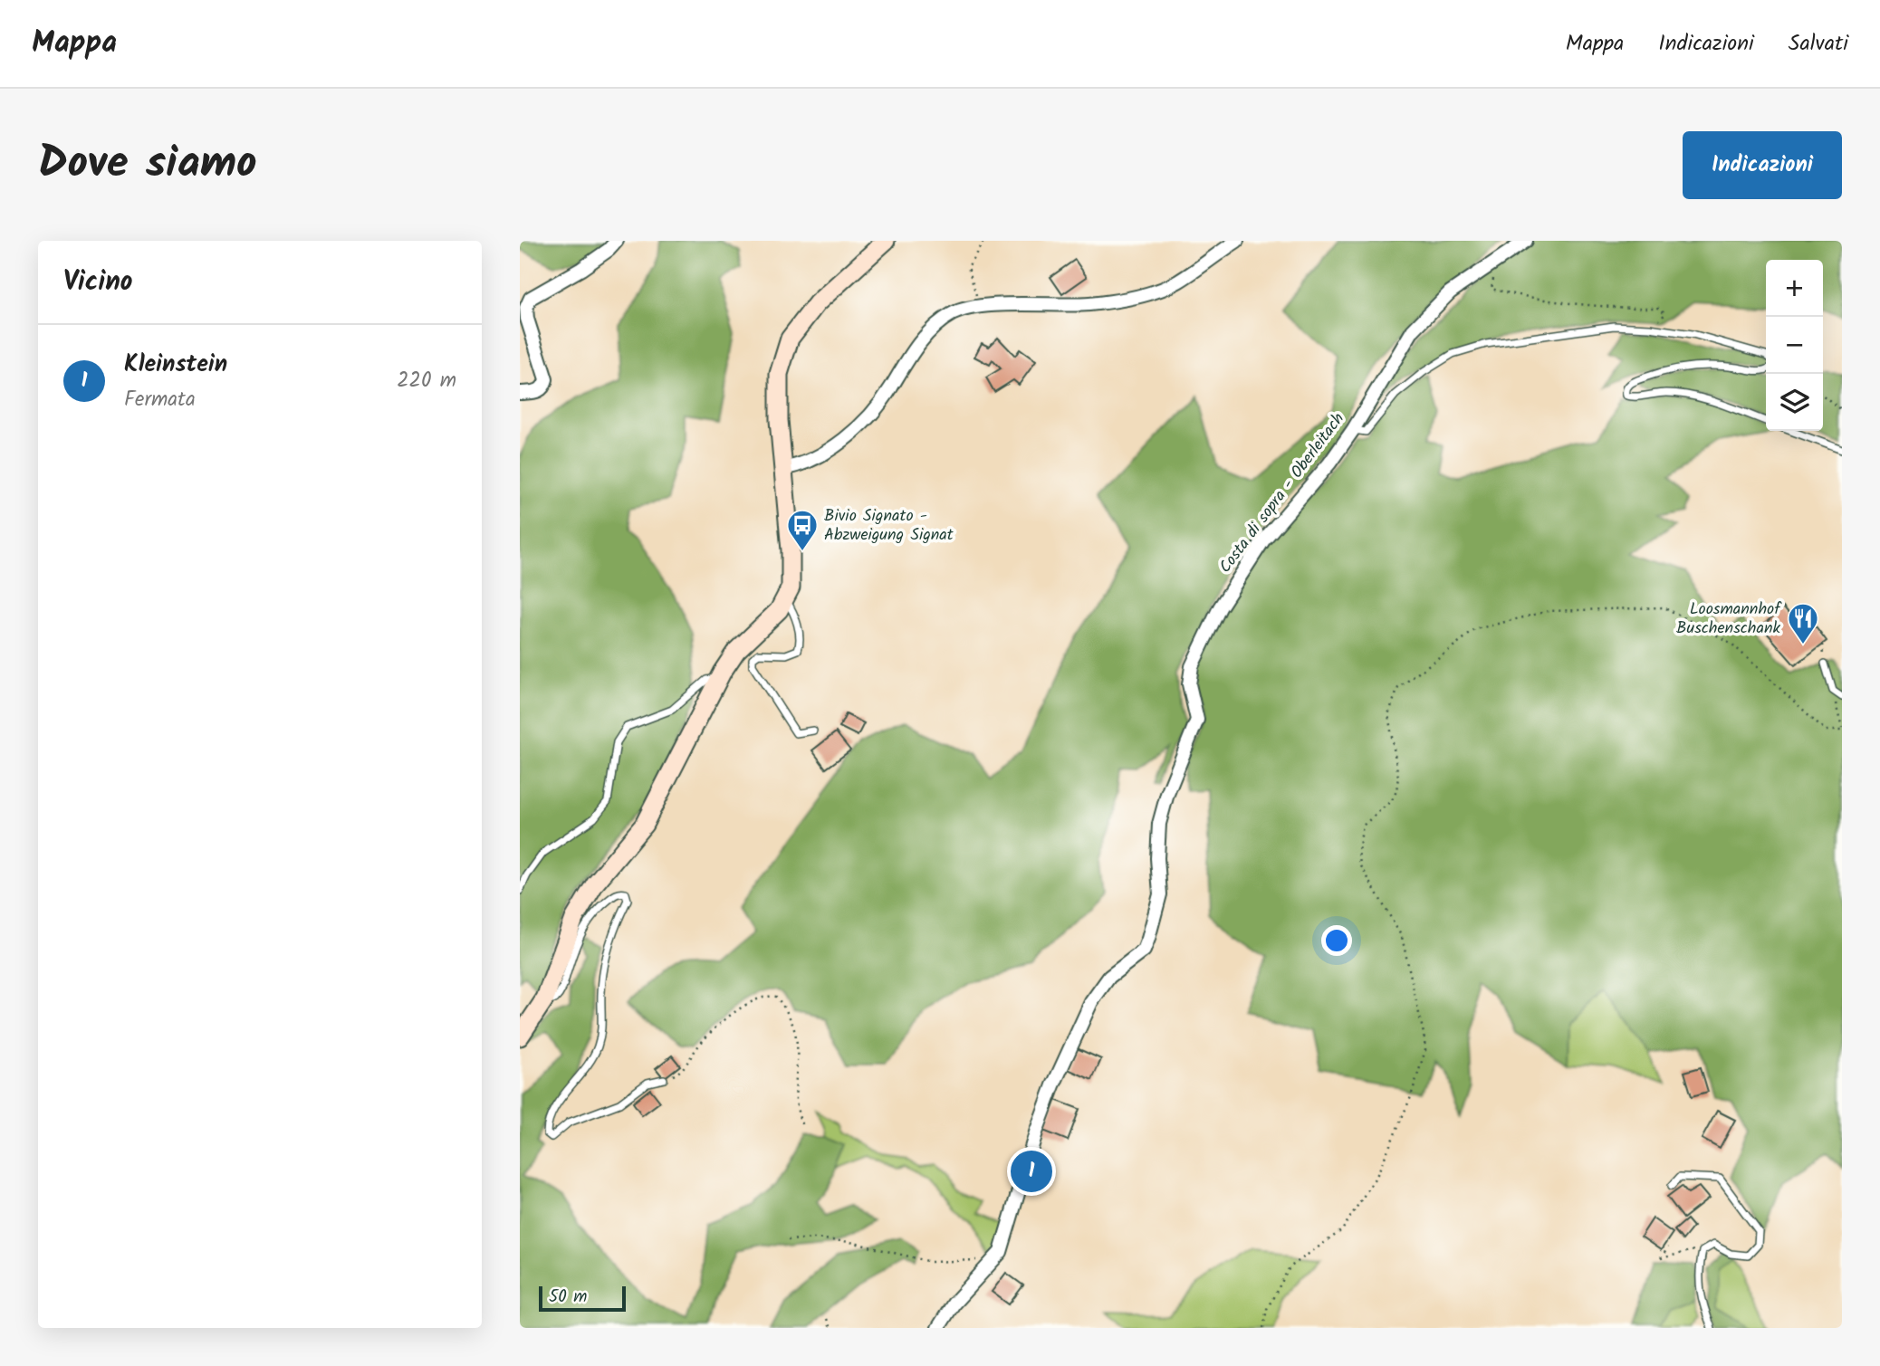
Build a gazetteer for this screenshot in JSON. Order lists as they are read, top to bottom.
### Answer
{
  "streets": {
    "street": ["Costa di sopra - Oberleitach"]
  },
  "places": {
    "bus stop": ["Bivio Signato - Abzweigung Signat"],
    "restaurant": ["Loosmannhof Buschenschank"]
  },
  "scale_bar": "50 m",
  "page": {
    "header": "Mappa",
    "nav": ["Mappa", "Indicazioni", "Salvati"],
    "title": "Dove siamo",
    "buttons": "Indicazioni",
    "heading": "Vicino",
    "map_buttons": ["+", "−"],
    "list": [
      {
        "mark": "1",
        "name": "Kleinstein",
        "note": "Fermata",
        "value": "220 m"
      }
    ],
    "pins": "1",
    "scale": "50 m"
  }
}
